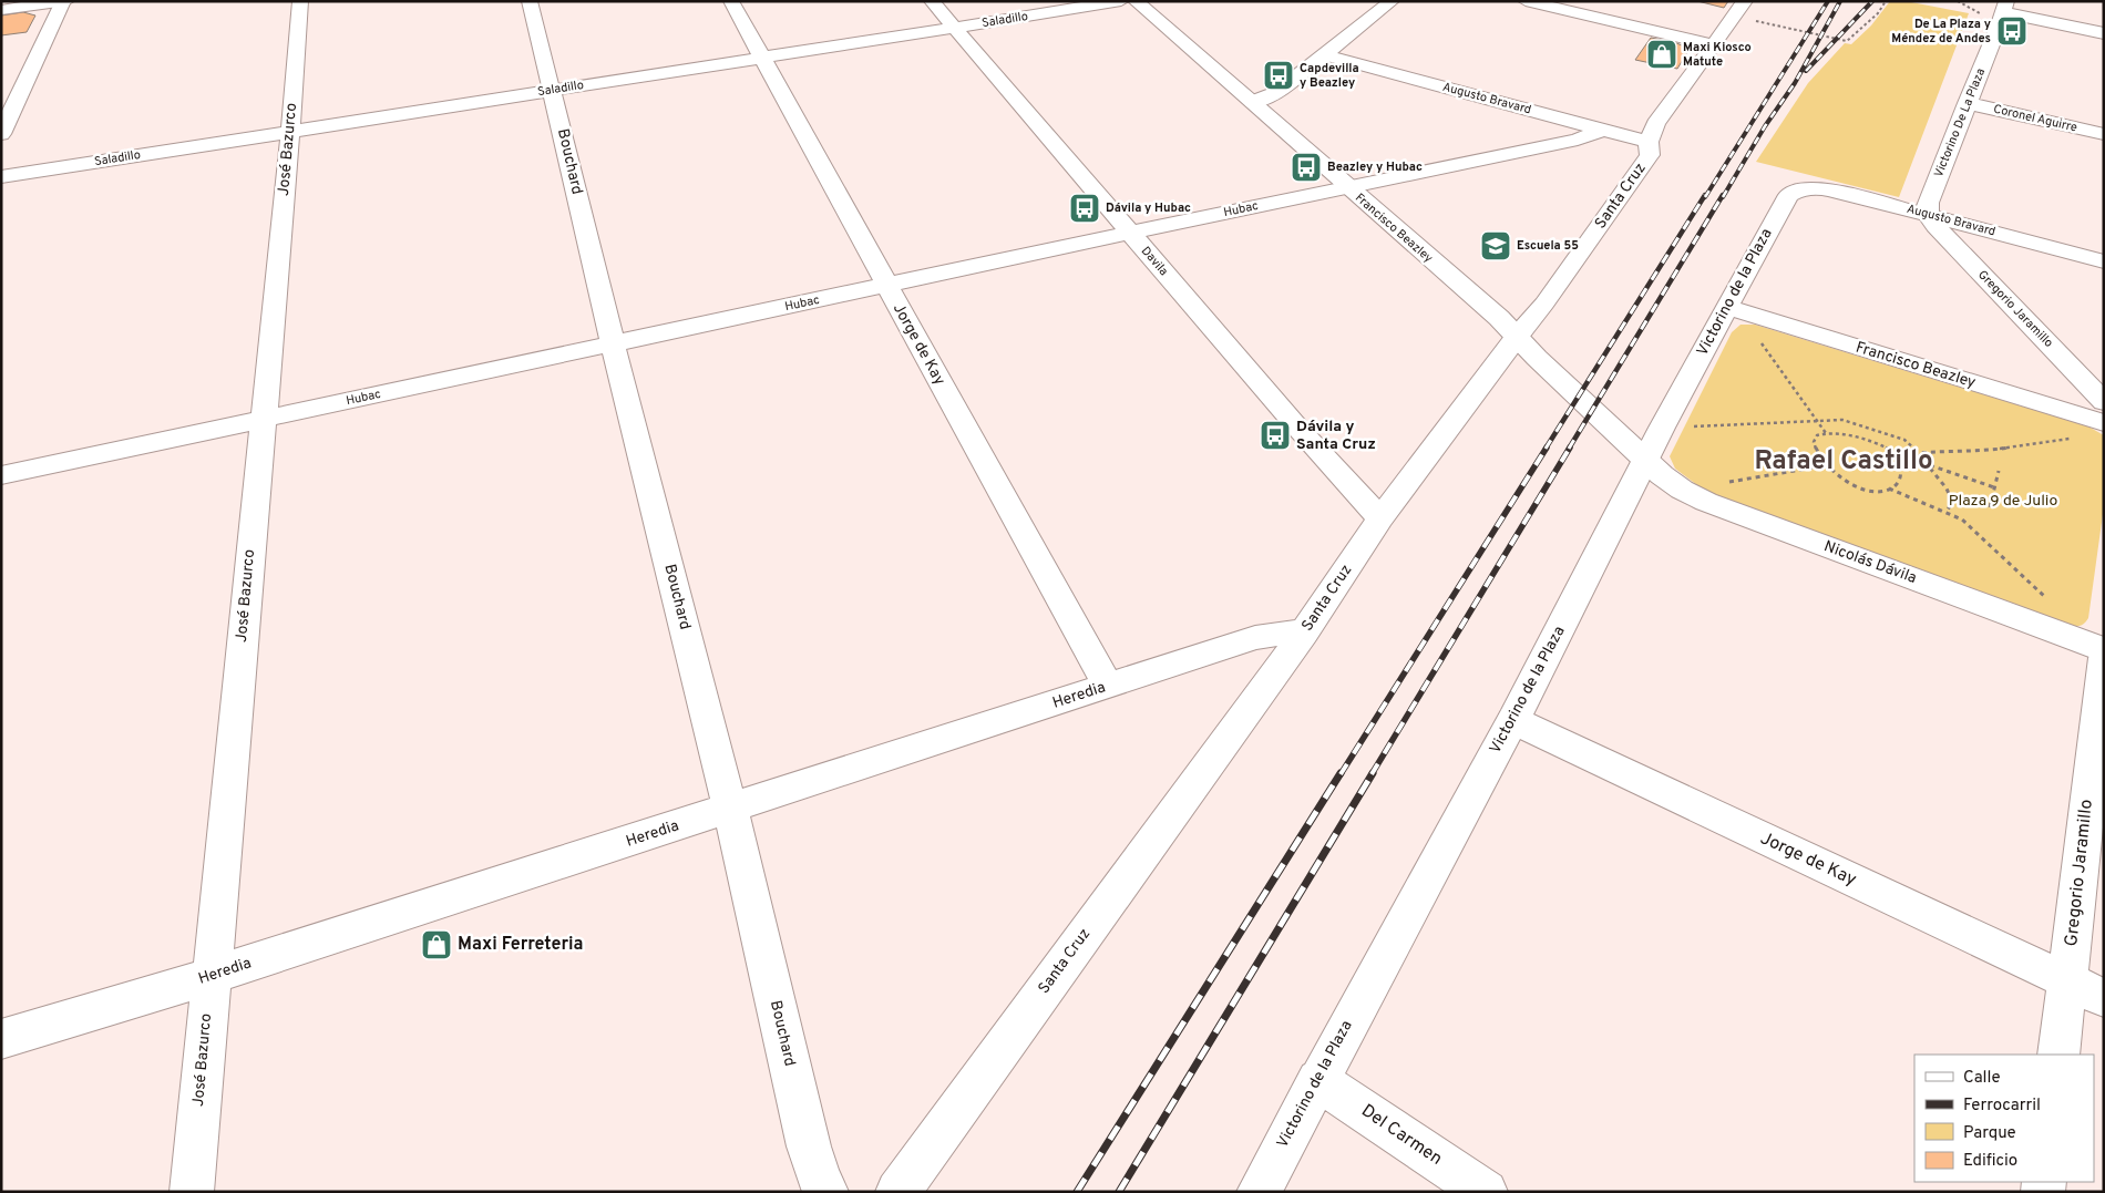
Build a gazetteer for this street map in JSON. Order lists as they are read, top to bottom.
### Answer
{
  "streets": {
    "street": [
      "Saladillo",
      "Augusto Bravard",
      "Coronel Aguirre",
      "Victorino De La Plaza",
      "José Bazurco",
      "Bouchard",
      "Santa Cruz",
      "Hubac",
      "Francisco Beazley",
      "Davila",
      "Victorino de la Plaza",
      "Gregorio Jaramillo",
      "Jorge de Kay",
      "Nicolás Dávila",
      "Heredia",
      "Del Carmen"
    ]
  },
  "crossings": [
    ["Saladillo", "José Bazurco"],
    ["Saladillo", "Bouchard"],
    ["Saladillo", "Davila"],
    ["Saladillo", "Jorge de Kay"],
    ["Augusto Bravard", "Victorino De La Plaza"],
    ["Augusto Bravard", "Santa Cruz"],
    ["Augusto Bravard", "Hubac"],
    ["Augusto Bravard", "Victorino de la Plaza"],
    ["Augusto Bravard", "Gregorio Jaramillo"],
    ["Coronel Aguirre", "Victorino De La Plaza"],
    ["Victorino De La Plaza", "Gregorio Jaramillo"],
    ["José Bazurco", "Hubac"],
    ["José Bazurco", "Heredia"],
    ["Bouchard", "Hubac"],
    ["Bouchard", "Heredia"],
    ["Santa Cruz", "Francisco Beazley"],
    ["Santa Cruz", "Davila"],
    ["Santa Cruz", "Heredia"],
    ["Hubac", "Francisco Beazley"],
    ["Hubac", "Davila"],
    ["Hubac", "Jorge de Kay"],
    ["Francisco Beazley", "Victorino de la Plaza"],
    ["Francisco Beazley", "Nicolás Dávila"],
    ["Victorino de la Plaza", "Jorge de Kay"],
    ["Victorino de la Plaza", "Nicolás Dávila"],
    ["Victorino de la Plaza", "Del Carmen"],
    ["Gregorio Jaramillo", "Jorge de Kay"],
    ["Jorge de Kay", "Heredia"]
  ],
  "districts": ["Rafael Castillo"],
  "parks": ["Plaza 9 de Julio"],
  "places": {
    "bus stop": [
      "De La Plaza y Méndez de Andes",
      "Capdevilla y Beazley",
      "Beazley y Hubac",
      "Dávila y Hubac",
      "Dávila y Santa Cruz"
    ],
    "shop": ["Maxi Kiosco Matute", "Maxi Ferreteria"],
    "school or university": ["Escuela 55"]
  },
  "legend": [
    "Calle",
    "Ferrocarril",
    "Parque",
    "Edificio"
  ]
}
